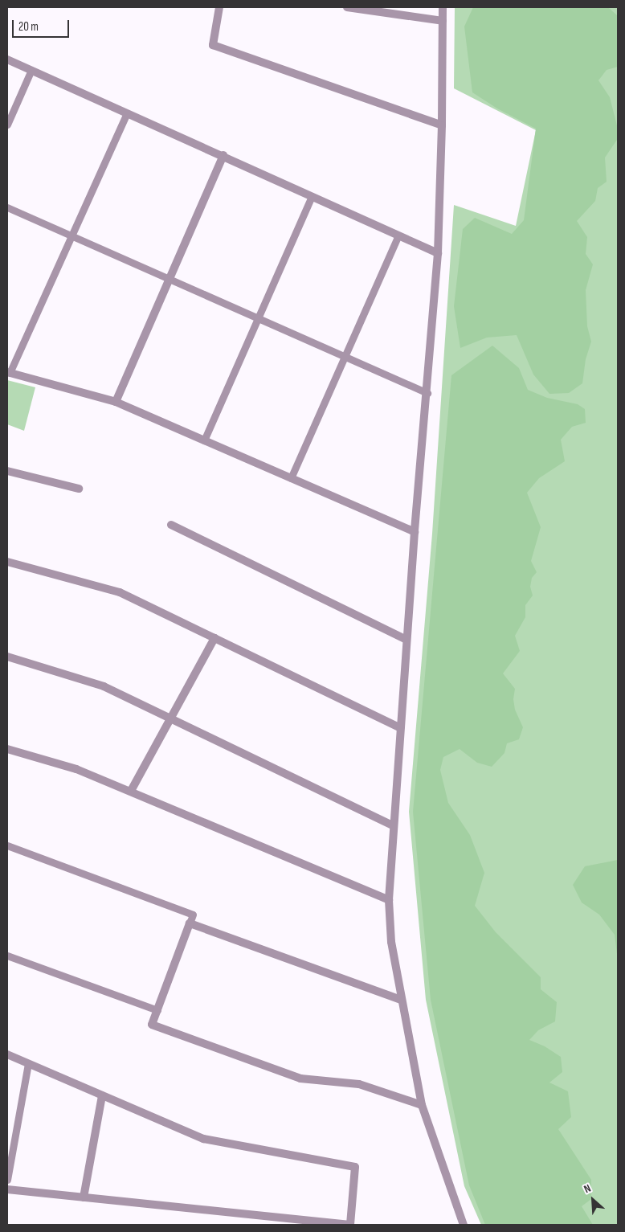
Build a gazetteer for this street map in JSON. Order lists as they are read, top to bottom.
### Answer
{
  "scale_bar": "20 m",
  "north": "top left"
}
